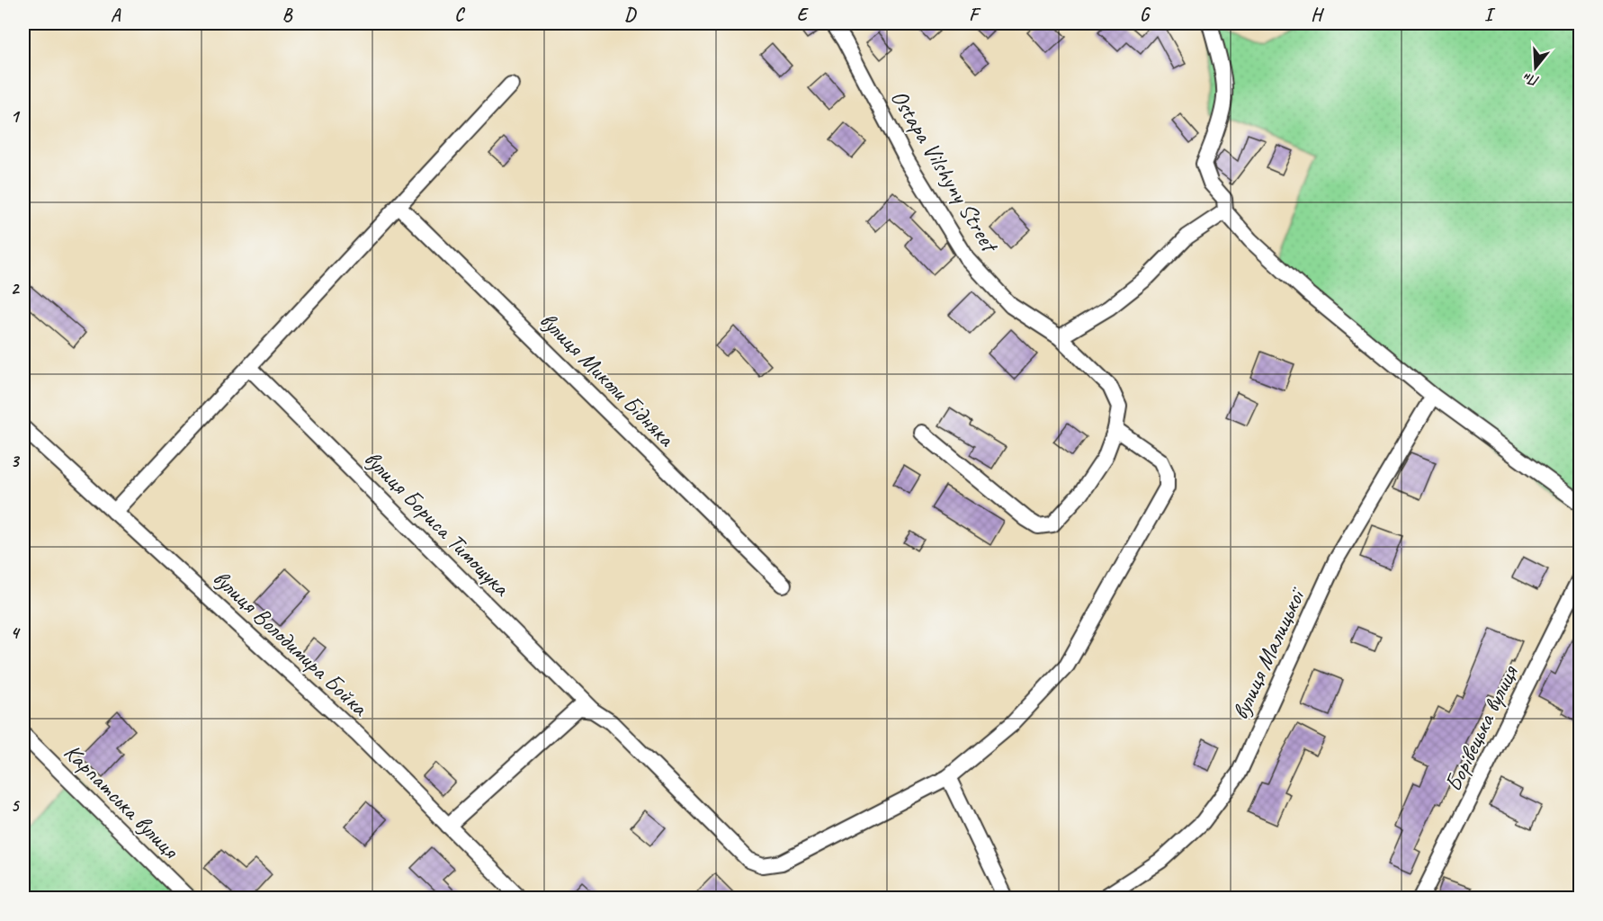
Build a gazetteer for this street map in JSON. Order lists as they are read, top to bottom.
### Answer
{
  "streets": {
    "street": [
      "Ostapa Vilshyny Street",
      "вулиця Миколи Бідняка",
      "вулиця Бориса Тимощука",
      "вулиця Володимира Бойка",
      "вулиця Малицької",
      "Борівецька вулиця",
      "Карпатська вулиця"
    ]
  },
  "crossings": [
    ["Ostapa Vilshyny Street", "вулиця Бориса Тимощука"]
  ],
  "north": "bottom",
  "grid": {
    "columns": [
      "A",
      "B",
      "C",
      "D",
      "E",
      "F",
      "G",
      "H",
      "I"
    ],
    "rows": [
      "1",
      "2",
      "3",
      "4",
      "5"
    ]
  }
}
